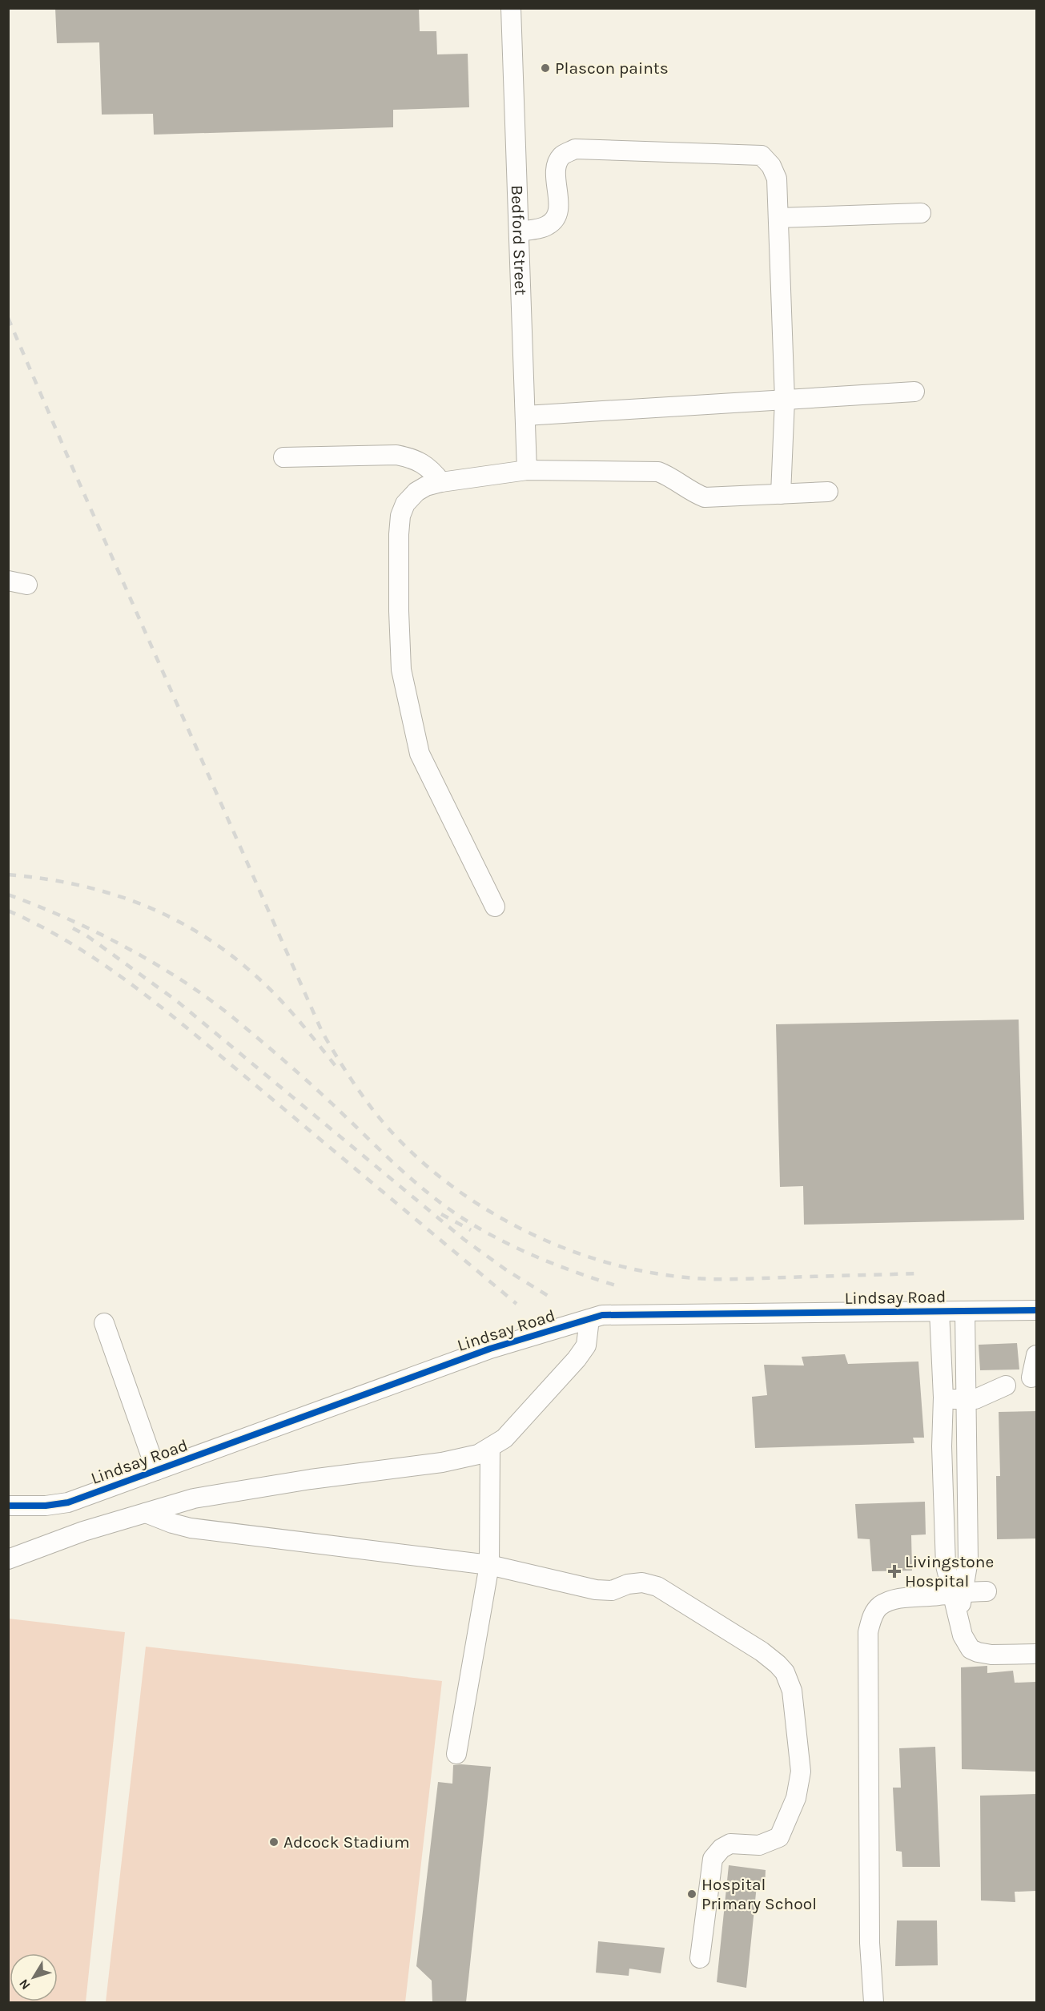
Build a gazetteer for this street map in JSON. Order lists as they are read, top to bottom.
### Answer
{
  "streets": {
    "street": ["Bedford Street", "Lindsay Road"]
  },
  "places": {
    "other": ["Plascon paints", "Adcock Stadium", "Hospital Primary School"],
    "health": ["Livingstone Hospital"]
  },
  "north": "bottom left"
}
